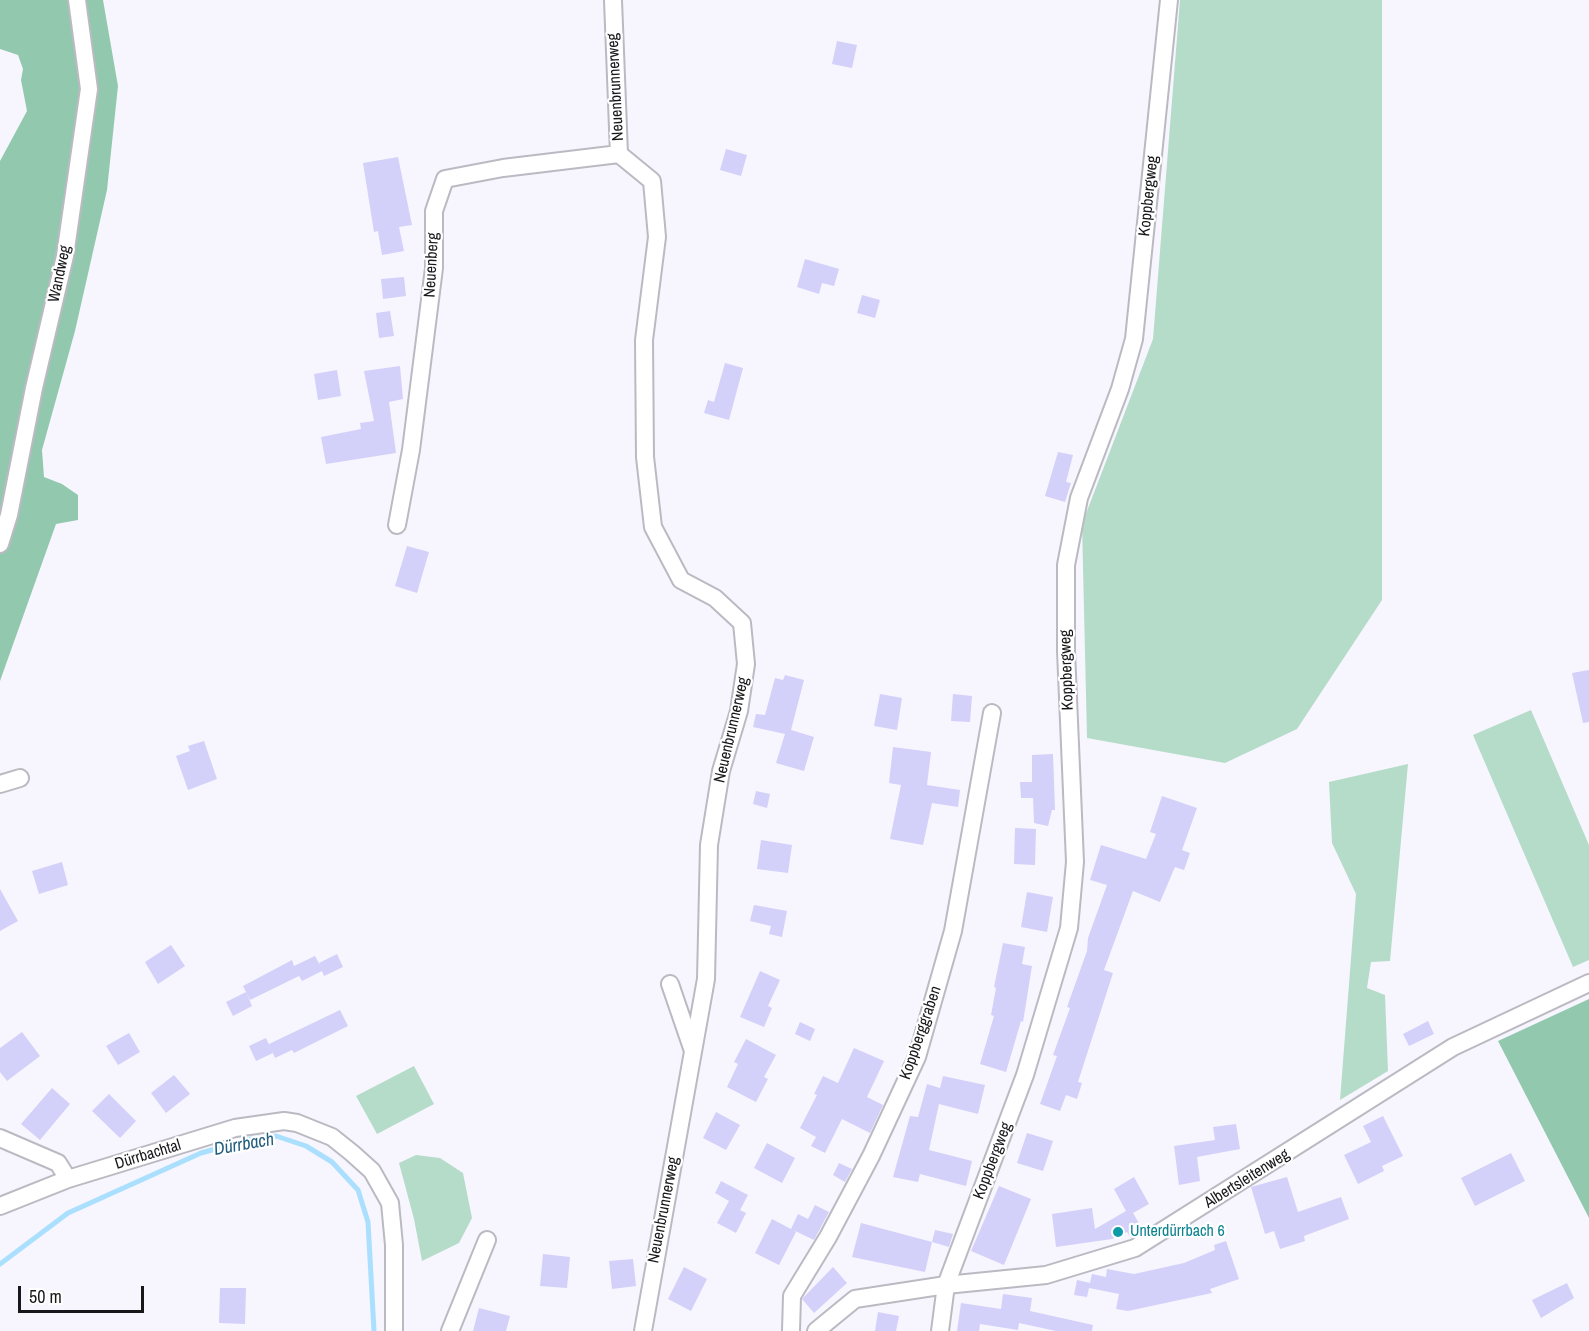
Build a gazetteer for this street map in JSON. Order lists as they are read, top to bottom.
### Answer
{
  "streets": {
    "street": [
      "Neuenbrunnerweg",
      "Koppbergweg",
      "Neuenberg",
      "Wandweg",
      "Koppberggraben",
      "Dürrbachtal",
      "Albertsleitenweg"
    ]
  },
  "crossings": [
    ["Neuenbrunnerweg", "Neuenberg"],
    ["Koppbergweg", "Albertsleitenweg"]
  ],
  "water": ["Dürrbach"],
  "places": ["Unterdürrbach 6"],
  "scale_bar": "50 m"
}
